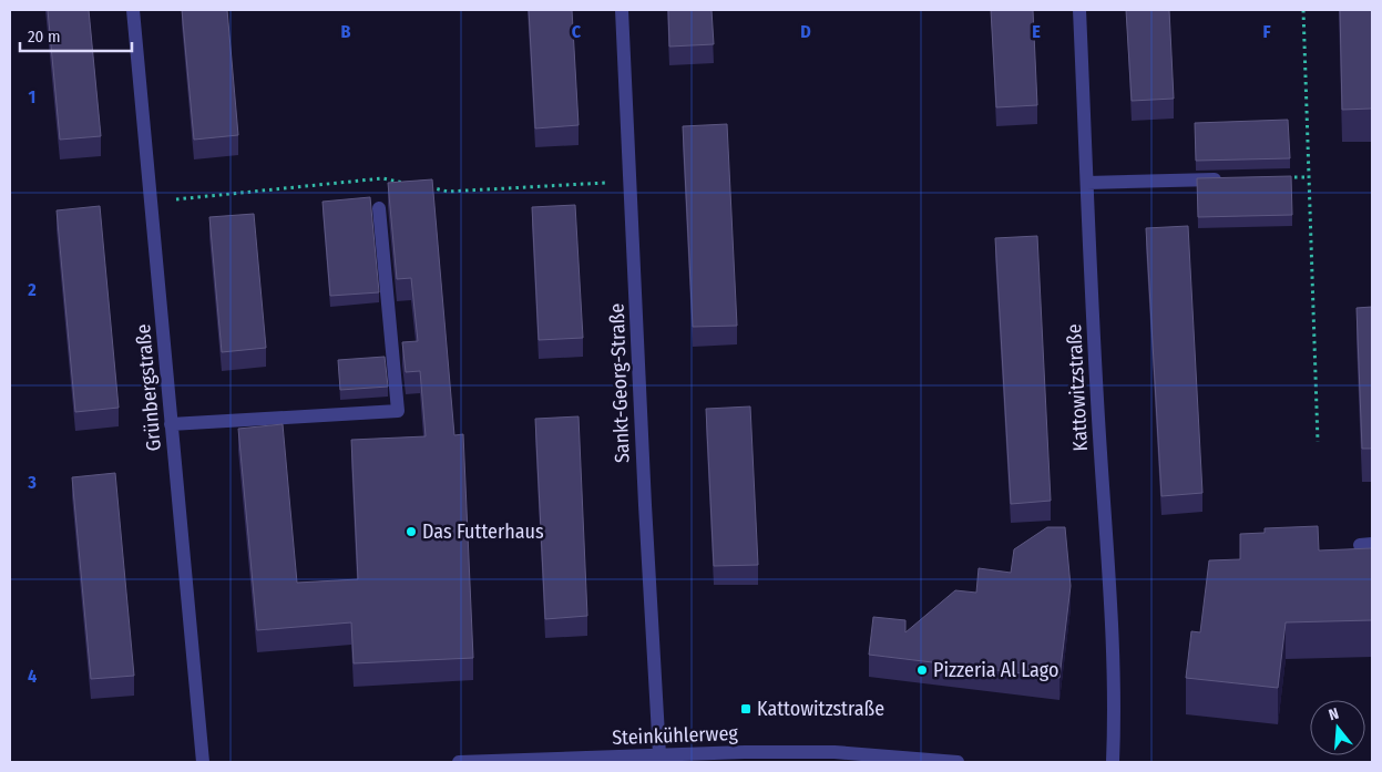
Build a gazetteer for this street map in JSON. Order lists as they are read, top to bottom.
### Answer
{
  "streets": {
    "street": [
      "Sankt-Georg-Straße",
      "Grünbergstraße",
      "Kattowitzstraße",
      "Steinkühlerweg"
    ]
  },
  "crossings": [
    ["Sankt-Georg-Straße", "Steinkühlerweg"]
  ],
  "places": {
    "other": ["Das Futterhaus", "Pizzeria Al Lago"],
    "transit": ["Kattowitzstraße"]
  },
  "scale_bar": "20 m",
  "north": "top",
  "grid": {
    "columns": [
      "B",
      "C",
      "D",
      "E",
      "F"
    ],
    "rows": [
      "1",
      "2",
      "3",
      "4"
    ]
  }
}
